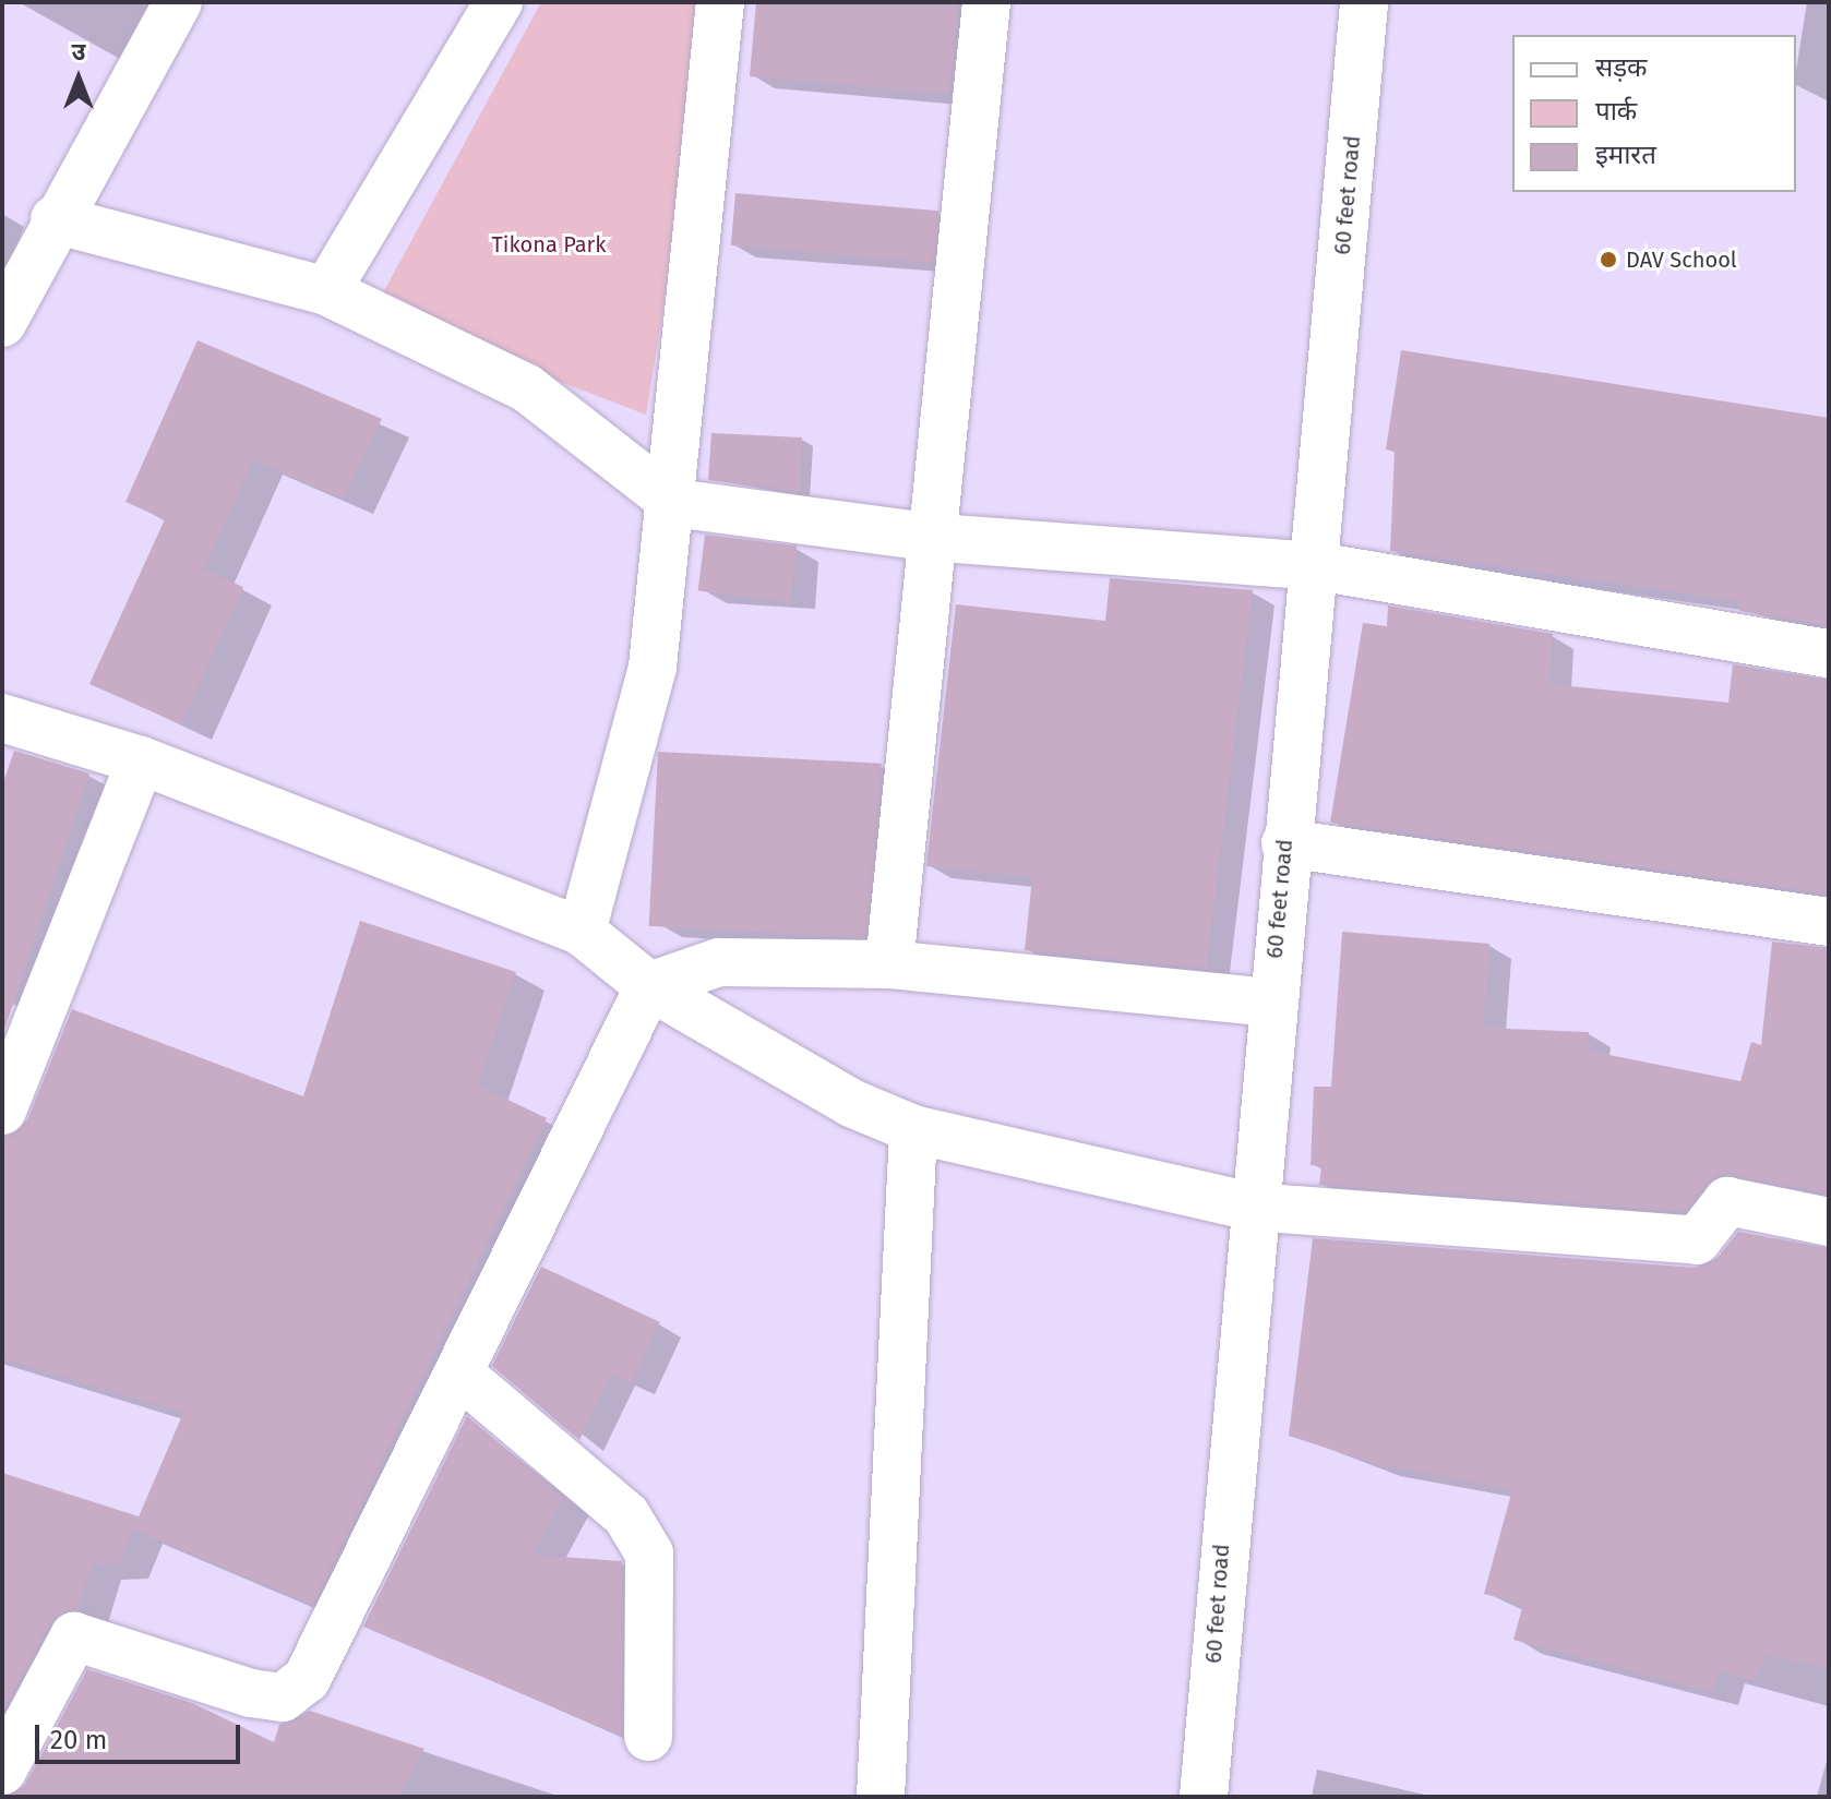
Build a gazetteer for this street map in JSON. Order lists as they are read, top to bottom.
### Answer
{
  "streets": {
    "street": ["60 feet road"]
  },
  "parks": ["Tikona Park"],
  "places": ["DAV School"],
  "legend": ["सड़क", "पार्क", "इमारत"],
  "scale_bar": "20 m",
  "north": "top"
}
